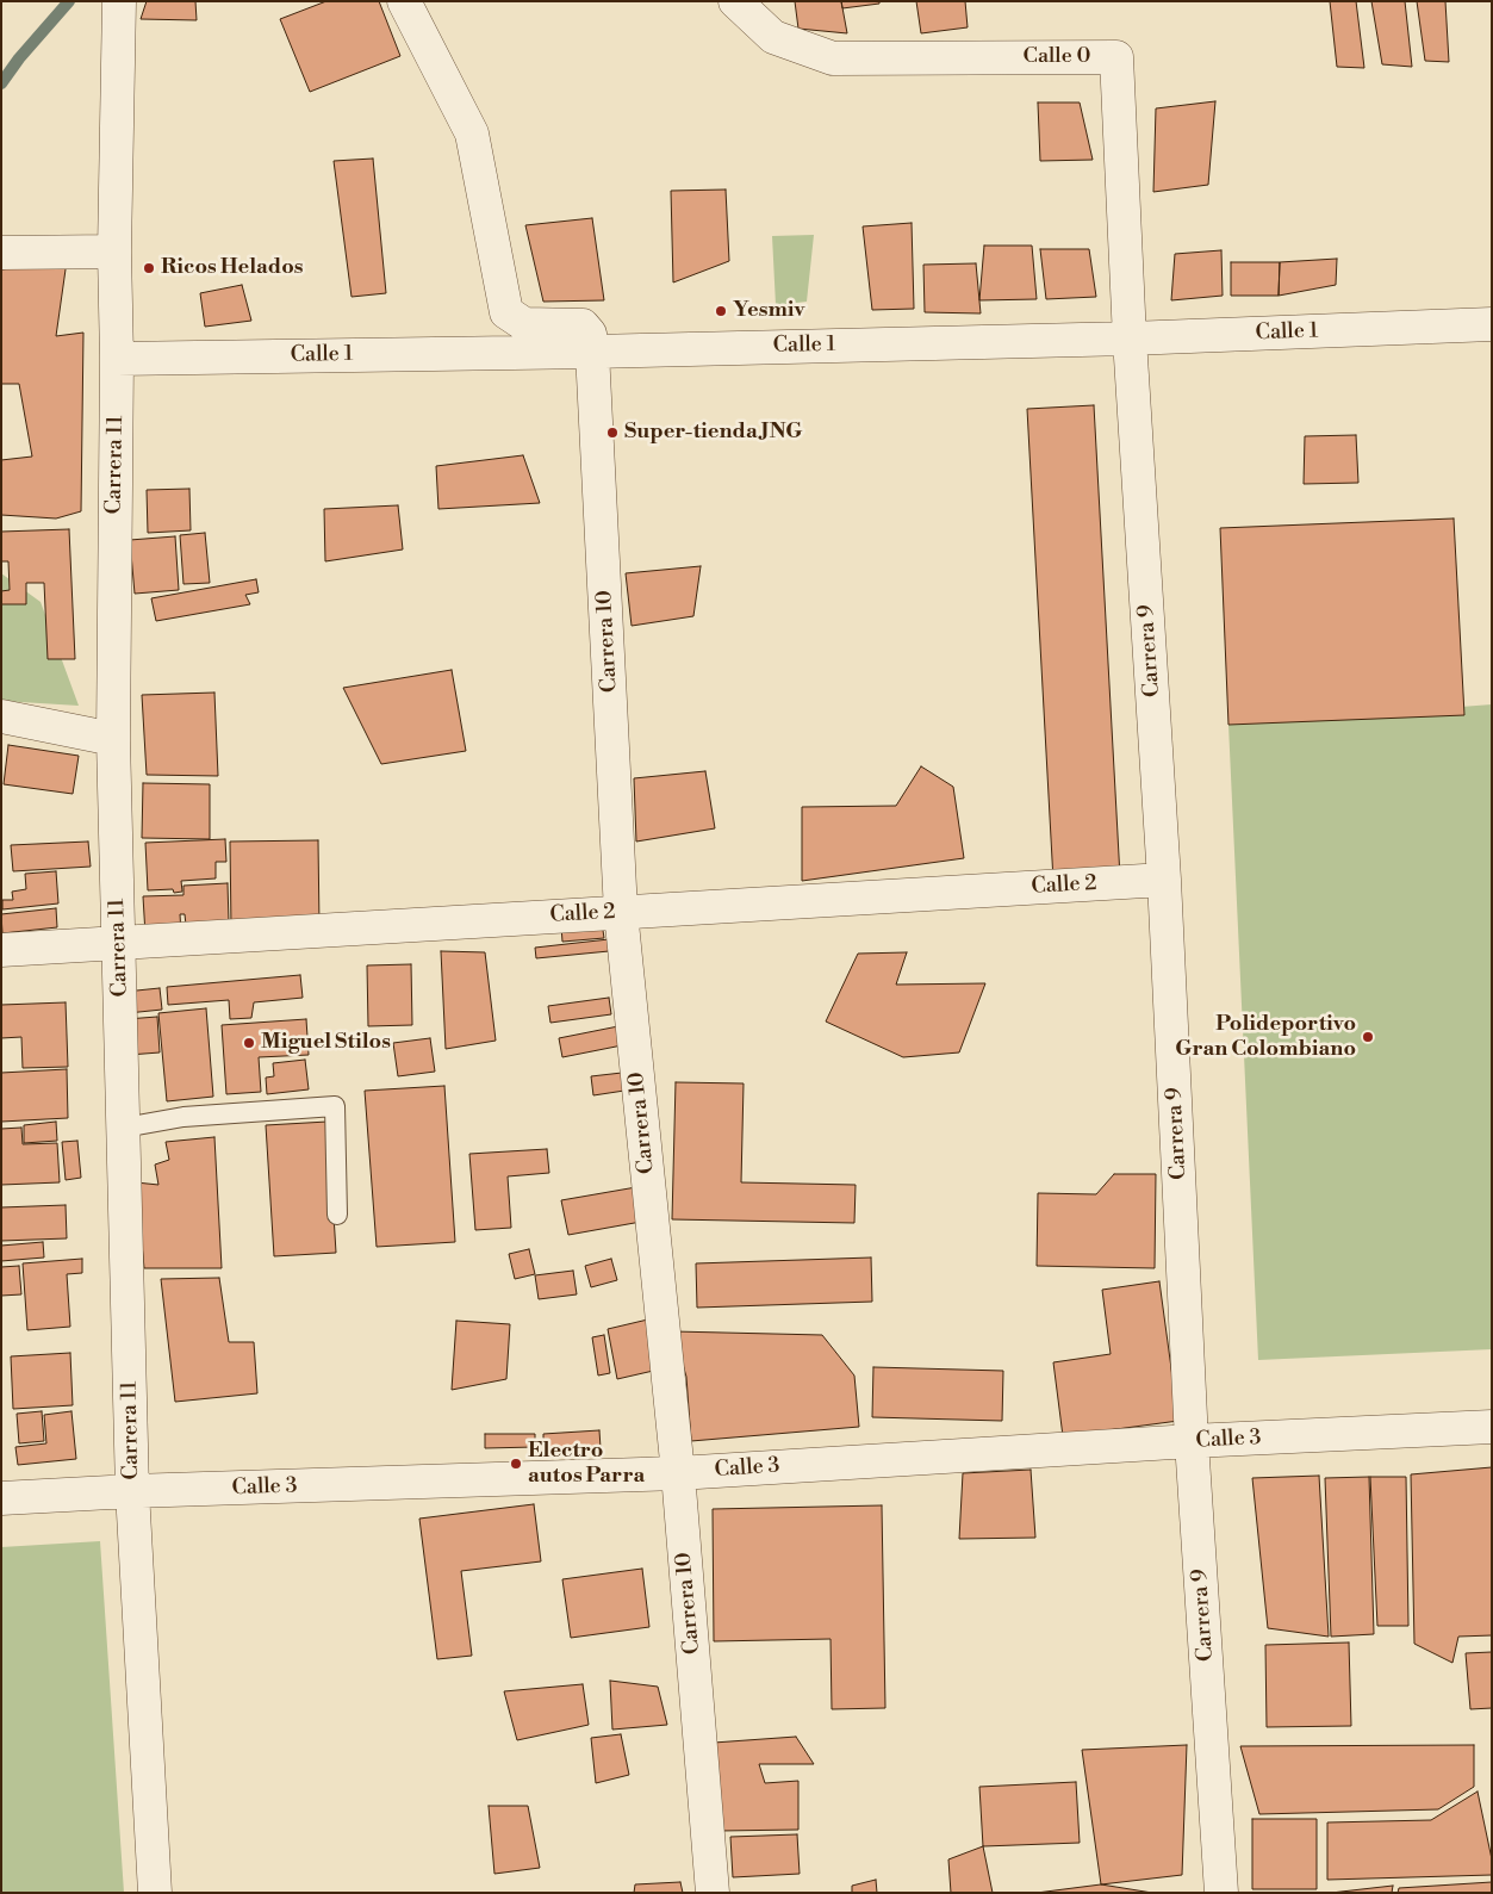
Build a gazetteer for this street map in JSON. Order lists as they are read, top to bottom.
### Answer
{
  "streets": {
    "street": [
      "Calle 0",
      "Calle 1",
      "Carrera 11",
      "Carrera 10",
      "Carrera 9",
      "Calle 2",
      "Calle 3"
    ]
  },
  "crossings": [
    ["Calle 0", "Calle 1"],
    ["Calle 0", "Carrera 9"],
    ["Calle 1", "Carrera 11"],
    ["Calle 1", "Carrera 10"],
    ["Calle 1", "Carrera 9"],
    ["Carrera 11", "Calle 2"],
    ["Carrera 11", "Calle 3"],
    ["Carrera 10", "Calle 2"],
    ["Carrera 10", "Calle 3"],
    ["Carrera 9", "Calle 2"],
    ["Carrera 9", "Calle 3"]
  ],
  "places": [
    "Ricos Helados",
    "Yesmiv",
    "Super-tienda JNG",
    "Polideportivo Gran Colombiano",
    "Miguel Stilos",
    "Electro autos Parra"
  ]
}
